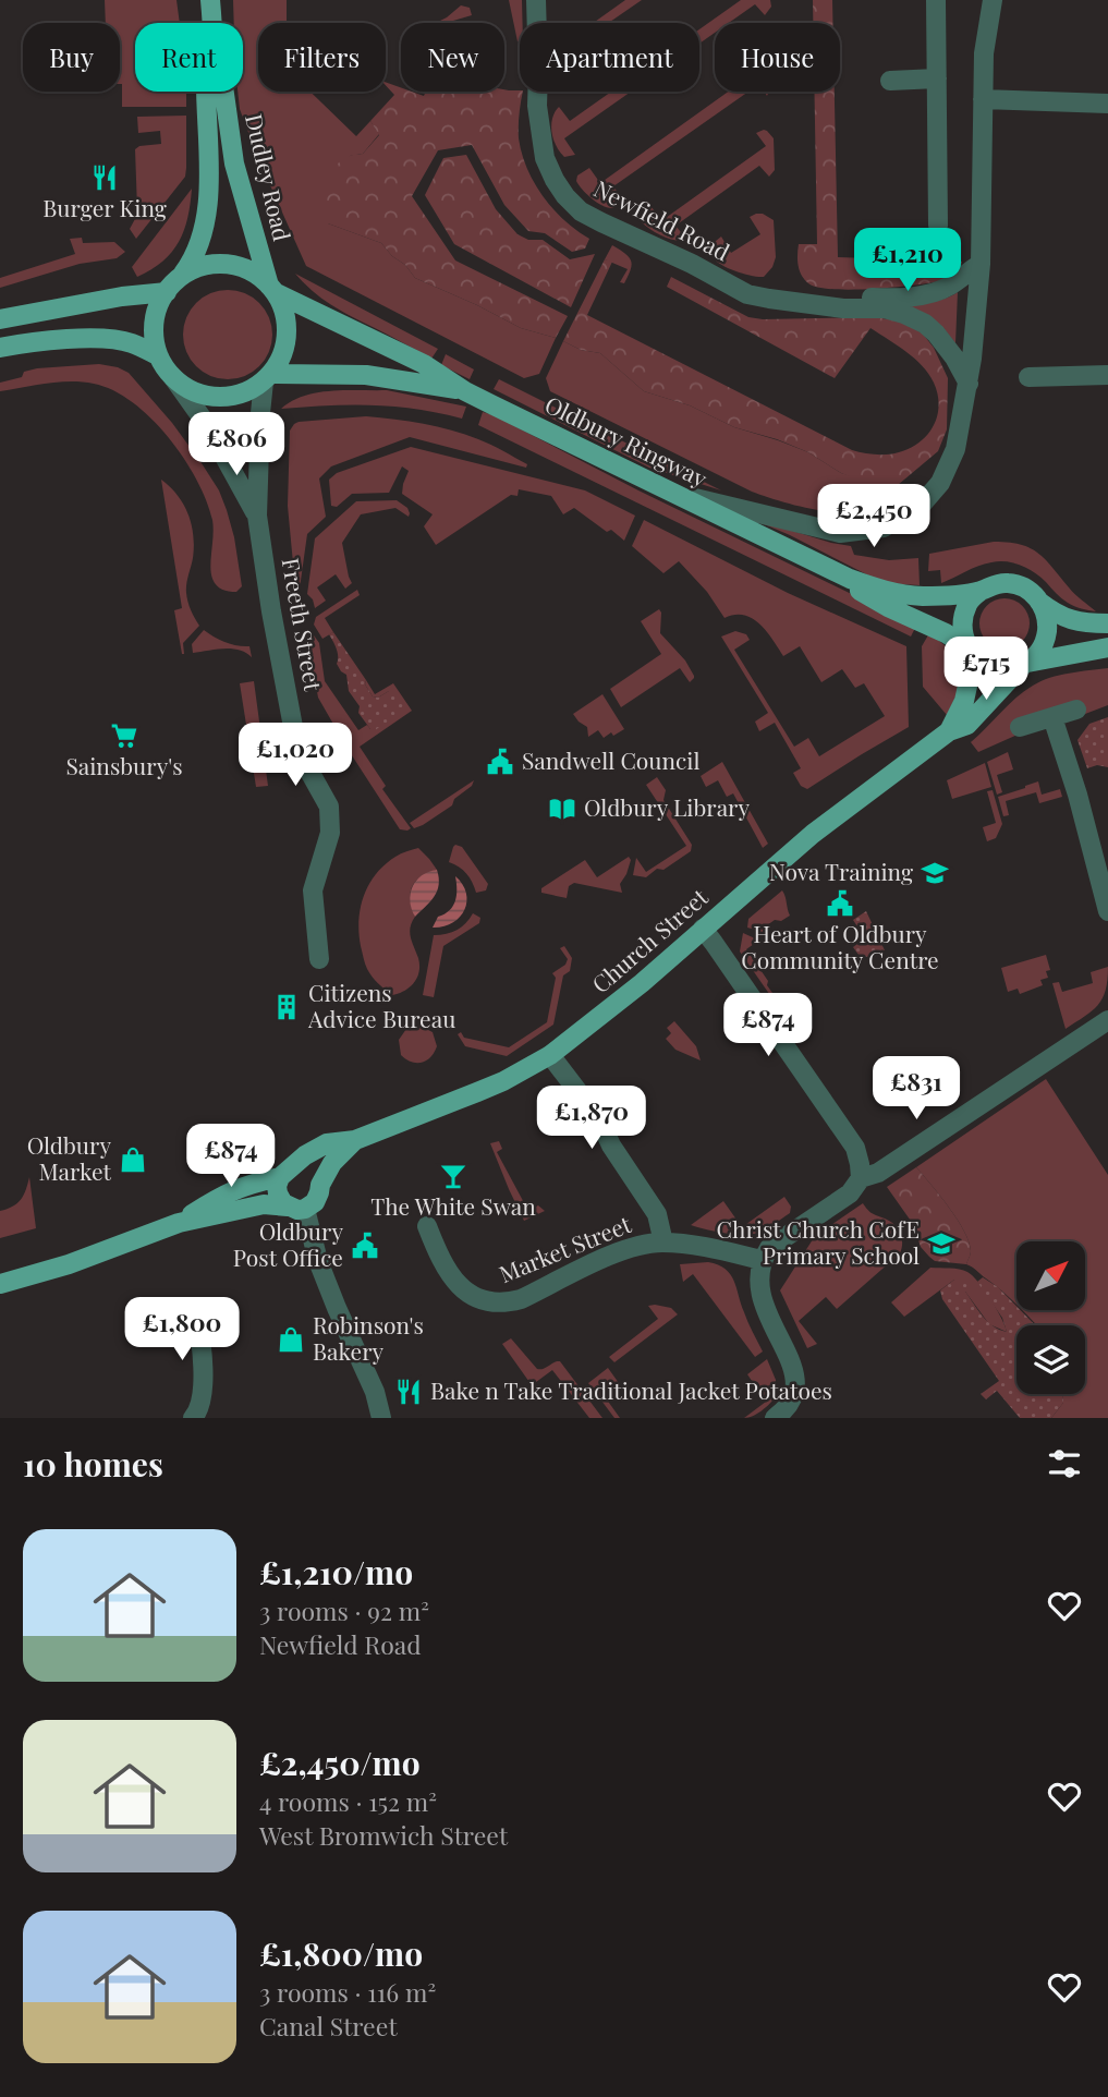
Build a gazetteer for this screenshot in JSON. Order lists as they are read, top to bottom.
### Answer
{
  "streets": {
    "main road": ["Dudley Road", "Oldbury Ringway", "Church Street"],
    "street": ["Newfield Road", "Freeth Street", "Market Street"]
  },
  "crossings": [
    ["Dudley Road", "Oldbury Ringway"],
    ["Dudley Road", "Freeth Street"],
    ["Oldbury Ringway", "Freeth Street"],
    ["Oldbury Ringway", "Church Street"]
  ],
  "places": {
    "restaurant": ["Burger King", "Bake n Take Traditional Jacket Potatoes"],
    "supermarket": ["Sainsbury's"],
    "public building": ["Sandwell Council", "Heart of Oldbury Community Centre", "Oldbury Post Office"],
    "library": ["Oldbury Library"],
    "school or university": ["Nova Training", "Christ Church CofE Primary School"],
    "building": ["Citizens Advice Bureau"],
    "shop": ["Oldbury Market", "Robinson's Bakery"],
    "bar": ["The White Swan"]
  },
  "north": "top right",
  "page": {
    "chip": [
      "Buy",
      "Rent",
      "Filters",
      "New",
      "Apartment",
      "House"
    ],
    "price": [
      "£1,210",
      "£806",
      "£2,450",
      "£715",
      "£1,020",
      "£874",
      "£831",
      "£1,870",
      "£874",
      "£1,800"
    ],
    "heading": "10 homes",
    "list": [
      {
        "name": "£1,210/mo",
        "note": "3 rooms · 92 m² · Newfield Road"
      },
      {
        "name": "£2,450/mo",
        "note": "4 rooms · 152 m² · West Bromwich Street"
      },
      {
        "name": "£1,800/mo",
        "note": "3 rooms · 116 m² · Canal Street"
      }
    ]
  }
}
